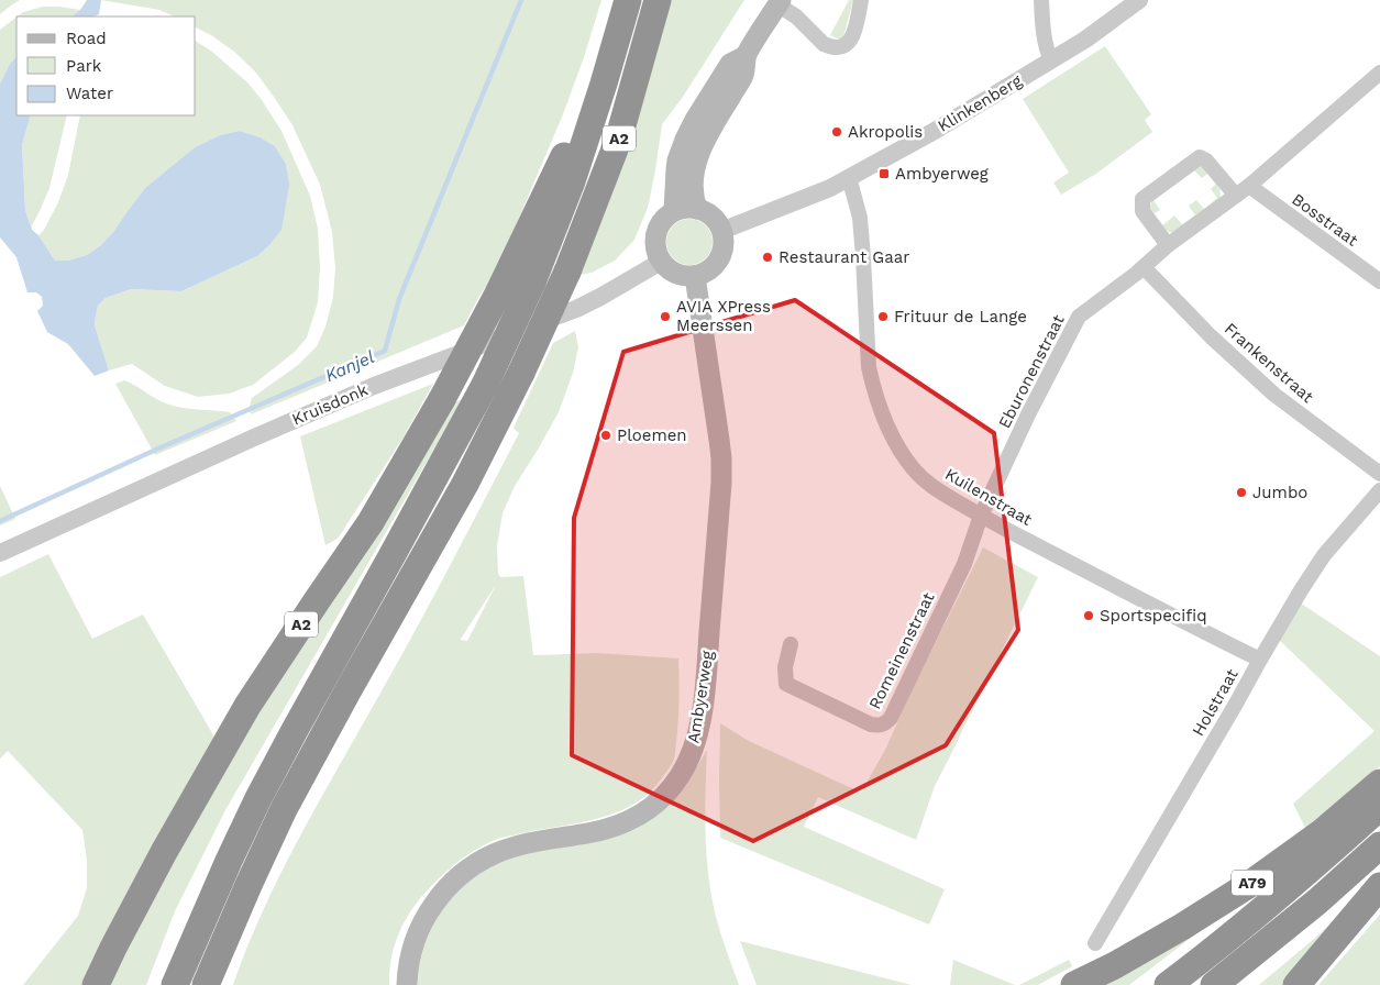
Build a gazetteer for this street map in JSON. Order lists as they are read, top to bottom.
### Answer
{
  "streets": {
    "highway": ["A2", "A79"],
    "main road": ["Ambyerweg"],
    "street": [
      "Klinkenberg",
      "Bosstraat",
      "Frankenstraat",
      "Eburonenstraat",
      "Kruisdonk",
      "Kuilenstraat",
      "Romeinenstraat",
      "Holstraat"
    ]
  },
  "crossings": [
    ["Klinkenberg", "Kruisdonk"],
    ["Klinkenberg", "Kuilenstraat"],
    ["Klinkenberg", "Ambyerweg"],
    ["Bosstraat", "Eburonenstraat"],
    ["Frankenstraat", "Eburonenstraat"],
    ["Eburonenstraat", "Kuilenstraat"],
    ["Eburonenstraat", "Romeinenstraat"],
    ["Kruisdonk", "Ambyerweg"],
    ["Kuilenstraat", "Romeinenstraat"],
    ["Kuilenstraat", "Holstraat"]
  ],
  "water": ["Kanjel"],
  "places": {
    "other": [
      "Akropolis",
      "Restaurant Gaar",
      "AVIA XPress Meerssen",
      "Frituur de Lange",
      "Ploemen",
      "Jumbo",
      "Sportspecifiq"
    ],
    "transit": ["Ambyerweg"]
  },
  "legend": ["Road", "Park", "Water"]
}
